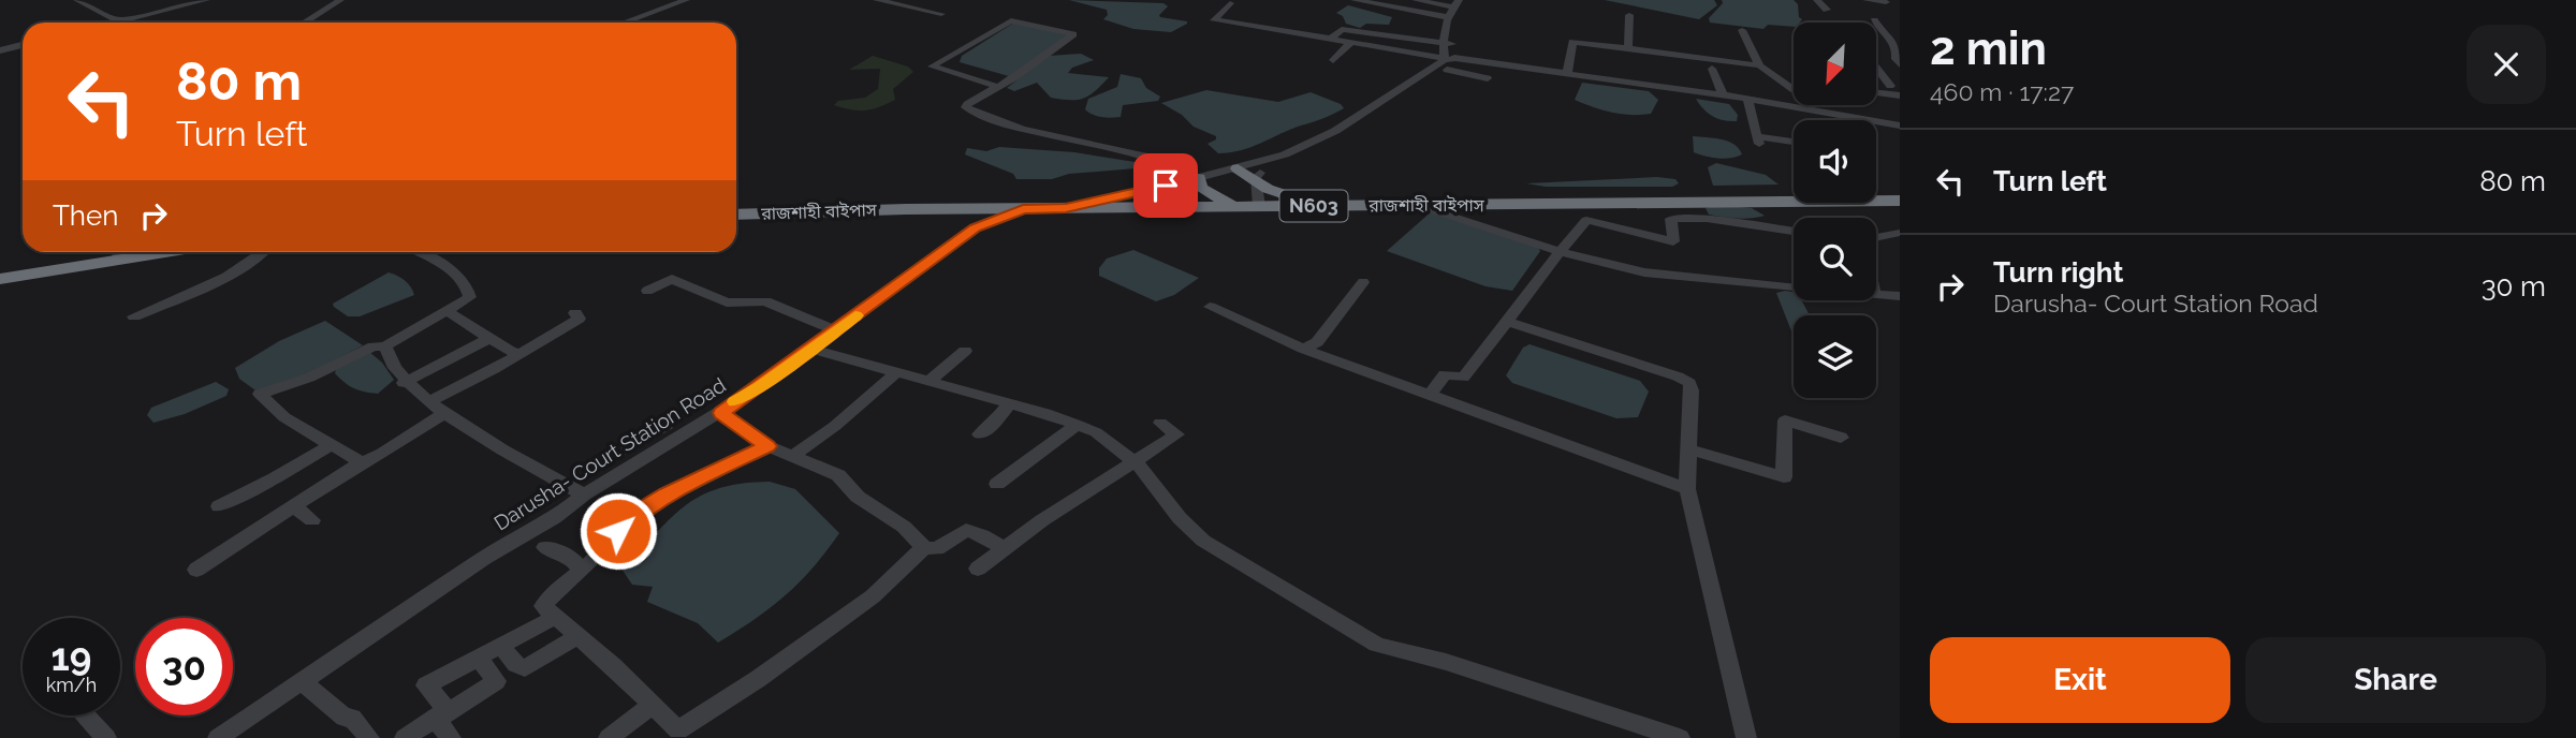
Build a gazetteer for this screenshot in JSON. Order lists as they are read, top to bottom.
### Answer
{
  "streets": {
    "highway": ["রাজশাহী বাইপাস", "N603"],
    "street": ["Darusha- Court Station Road"]
  },
  "crossings": [
    ["রাজশাহী বাইপাস", "Darusha- Court Station Road"]
  ],
  "north": "bottom left",
  "page": {
    "heading": ["2 min", "460 m · 17:27"],
    "turn": ["80 m", "Turn left"],
    "list": [
      {
        "name": "Turn left",
        "value": "80 m"
      },
      {
        "name": "Turn right",
        "note": "Darusha- Court Station Road",
        "value": "30 m"
      }
    ],
    "then": "Then",
    "speed": "19 km/h",
    "limit": "30",
    "buttons": ["Exit", "Share"]
  }
}
